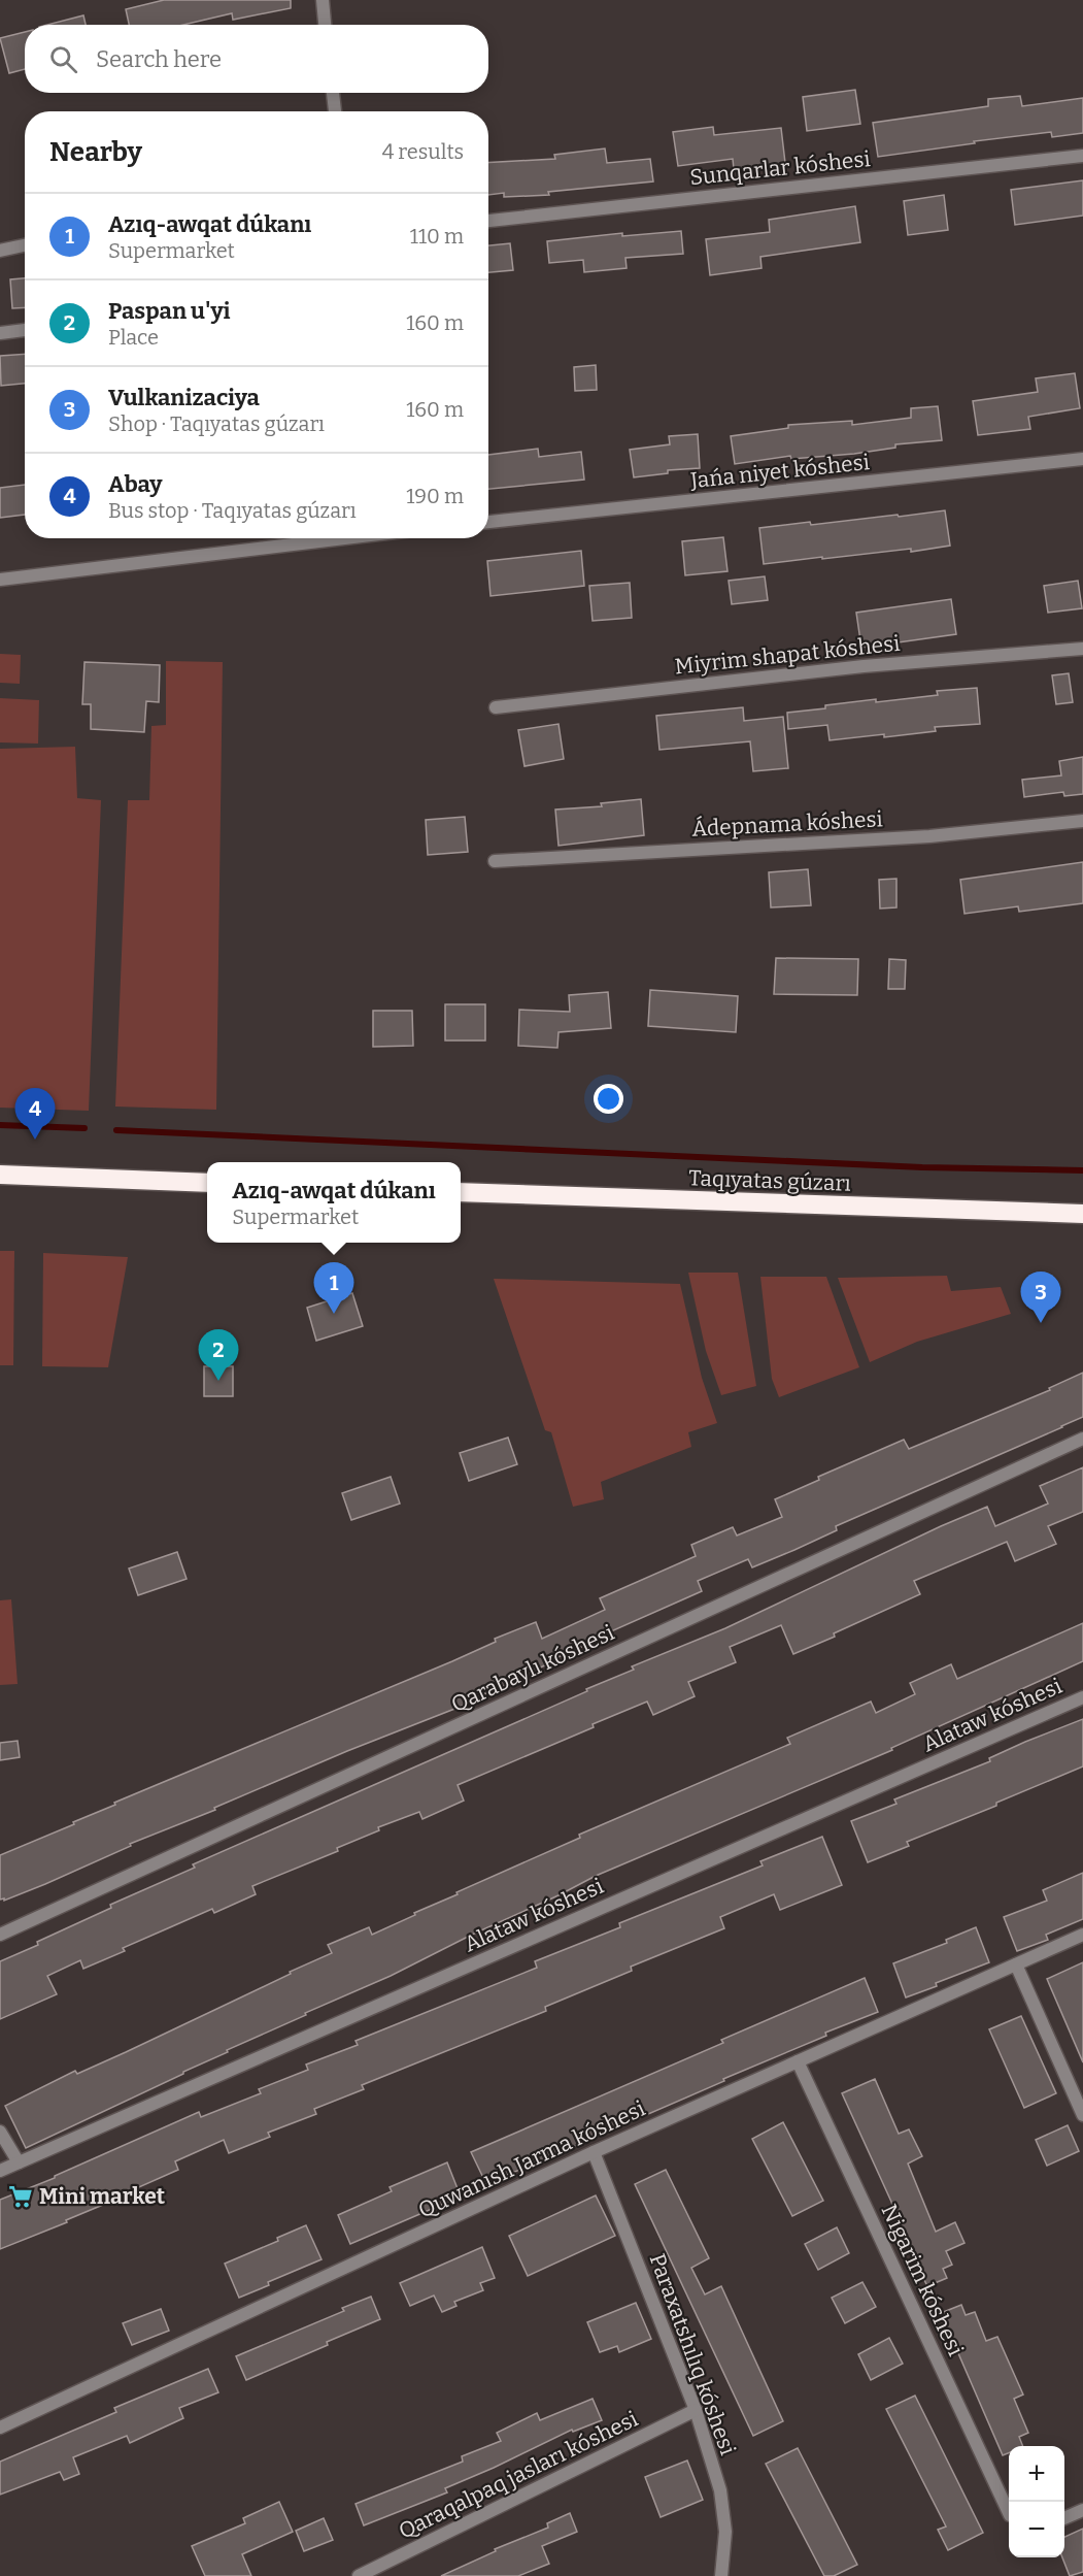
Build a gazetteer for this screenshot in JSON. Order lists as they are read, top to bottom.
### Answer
{
  "streets": {
    "highway": ["Taqıyatas gúzarı"],
    "street": [
      "Sunqarlar kóshesi",
      "Jańa niyet kóshesi",
      "Miyrim shapat kóshesi",
      "Ádepnama kóshesi",
      "Qarabaylı kóshesi",
      "Alataw kóshesi",
      "Quwanısh Jarma kóshesi",
      "Nigarim kóshesi",
      "Paraxatshılıq kóshesi",
      "Qaraqalpaq jasları kóshesi"
    ]
  },
  "crossings": [
    ["Quwanısh Jarma kóshesi", "Nigarim kóshesi"],
    ["Quwanısh Jarma kóshesi", "Paraxatshılıq kóshesi"],
    ["Paraxatshılıq kóshesi", "Qaraqalpaq jasları kóshesi"]
  ],
  "places": {
    "supermarket": ["Mini market"]
  },
  "page": {
    "search": "Search here",
    "heading": ["Nearby", "4 results"],
    "list": [
      {
        "mark": "1",
        "name": "Azıq-awqat dúkanı",
        "note": "Supermarket",
        "value": "110 m"
      },
      {
        "mark": "2",
        "name": "Paspan u'yi",
        "note": "Place",
        "value": "160 m"
      },
      {
        "mark": "3",
        "name": "Vulkanizaciya",
        "note": "Shop · Taqıyatas gúzarı",
        "value": "160 m"
      },
      {
        "mark": "4",
        "name": "Abay",
        "note": "Bus stop · Taqıyatas gúzarı",
        "value": "190 m"
      }
    ],
    "pins": [
      "4",
      "1",
      "3",
      "2"
    ],
    "popup": ["Azıq-awqat dúkanı", "Supermarket"],
    "map_buttons": ["+", "−"]
  }
}
